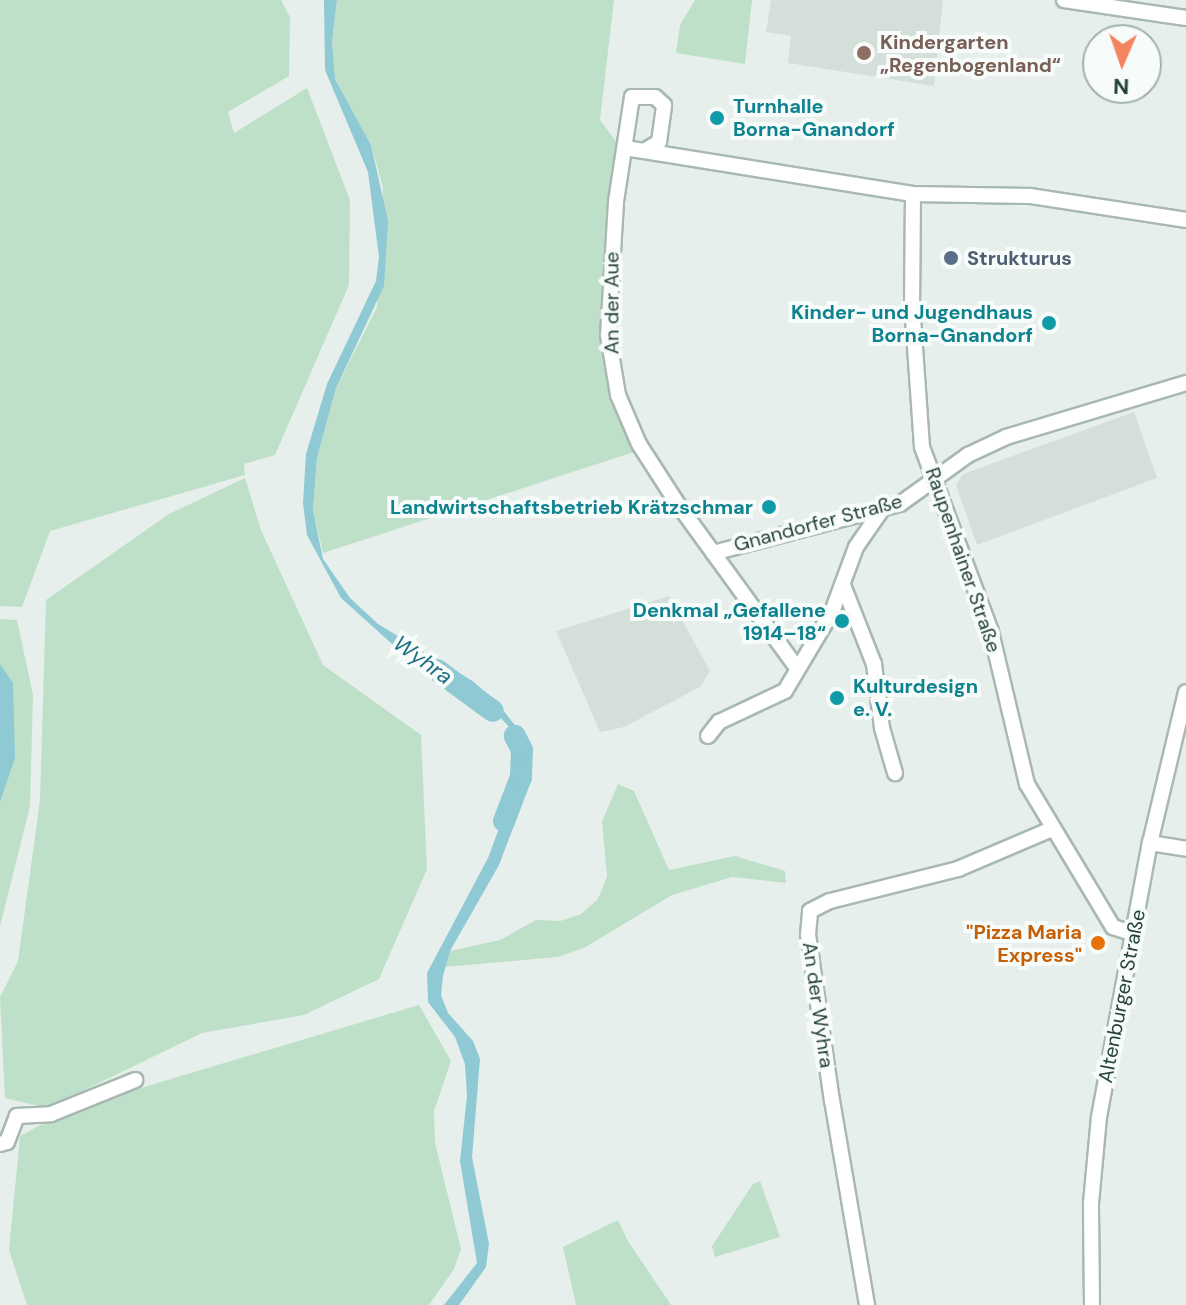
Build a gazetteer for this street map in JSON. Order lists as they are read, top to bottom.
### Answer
{
  "streets": {
    "street": [
      "An der Aue",
      "Gnandorfer Straße",
      "Raupenhainer Straße",
      "Altenburger Straße",
      "An der Wyhra"
    ]
  },
  "crossings": [
    ["An der Aue", "Gnandorfer Straße"],
    ["Gnandorfer Straße", "Raupenhainer Straße"],
    ["Raupenhainer Straße", "Altenburger Straße"],
    ["Raupenhainer Straße", "An der Wyhra"]
  ],
  "water": ["Wyhra"],
  "places": [
    "Kindergarten „Regenbogenland“",
    "Turnhalle Borna-Gnandorf",
    "Strukturus",
    "Kinder- und Jugendhaus Borna-Gnandorf",
    "Landwirtschaftsbetrieb Krätzschmar",
    "Denkmal „Gefallene 1914–18“",
    "Kulturdesign e. V.",
    "\"Pizza Maria Express\""
  ],
  "north": "bottom"
}
